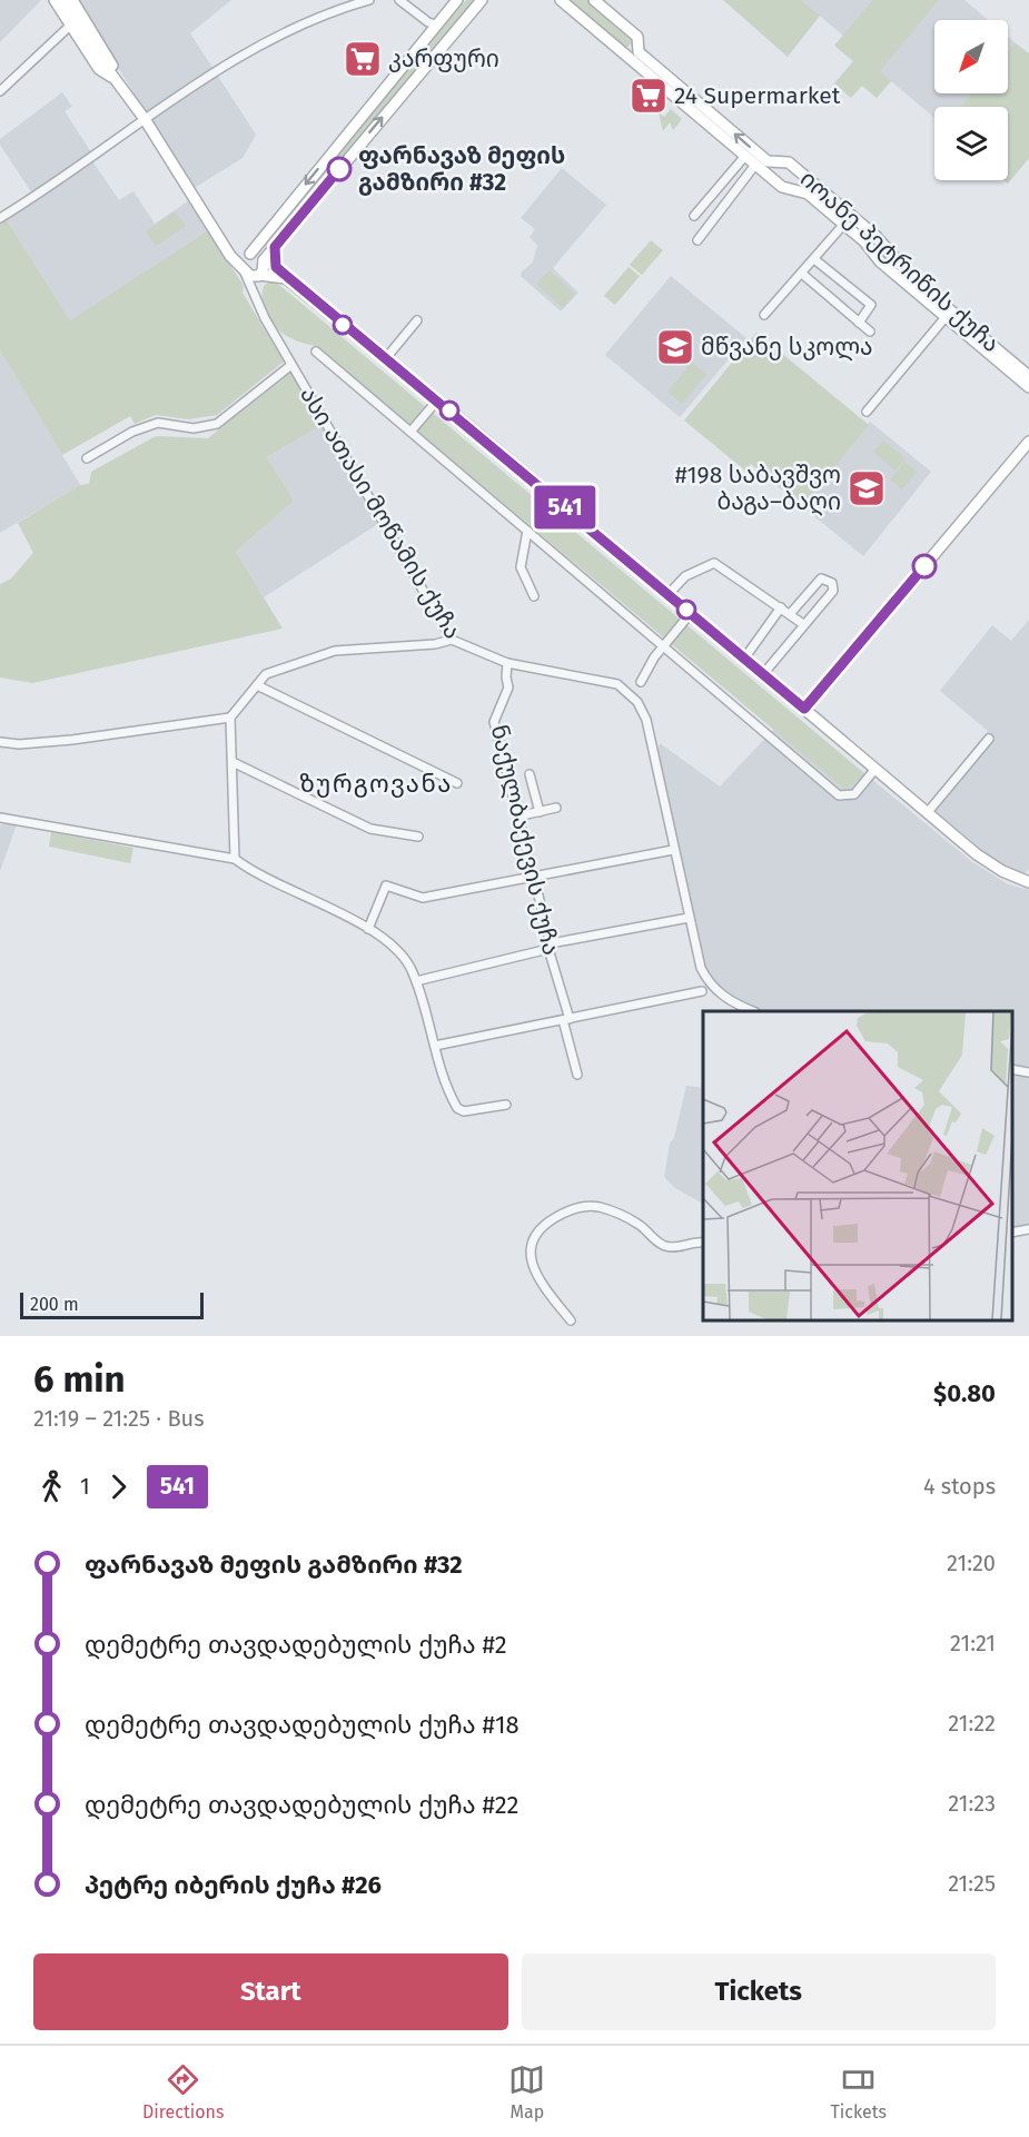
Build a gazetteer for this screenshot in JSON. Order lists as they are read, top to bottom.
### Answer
{
  "streets": {
    "main road": ["იოანე პეტრიწის ქუჩა"],
    "street": ["ასი ათასი მოწამის ქუჩა", "ნაქულბაქევის ქუჩა"]
  },
  "crossings": [
    ["ასი ათასი მოწამის ქუჩა", "ნაქულბაქევის ქუჩა"]
  ],
  "districts": ["ზურგოვანა"],
  "places": {
    "supermarket": ["კარფური", "24 Supermarket"],
    "other": ["ფარნავაზ მეფის გამზირი #32"],
    "school or university": ["მწვანე სკოლა", "#198 საბავშვო ბაგა–ბაღი"]
  },
  "lines": ["bus line 541"],
  "scale_bar": "200 m",
  "north": "bottom left",
  "page": {
    "on_map": "541",
    "scale": "200 m",
    "heading": ["6 min", "21:19 – 21:25 · Bus", "$0.80"],
    "legs": ["1", "541", "4 stops"],
    "list": [
      {
        "name": "ფარნავაზ მეფის გამზირი #32",
        "value": "21:20"
      },
      {
        "name": "დემეტრე თავდადებულის ქუჩა #2",
        "value": "21:21"
      },
      {
        "name": "დემეტრე თავდადებულის ქუჩა #18",
        "value": "21:22"
      },
      {
        "name": "დემეტრე თავდადებულის ქუჩა #22",
        "value": "21:23"
      },
      {
        "name": "პეტრე იბერის ქუჩა #26",
        "value": "21:25"
      }
    ],
    "buttons": ["Start", "Tickets"],
    "tabs": ["Directions", "Map", "Tickets"]
  }
}
